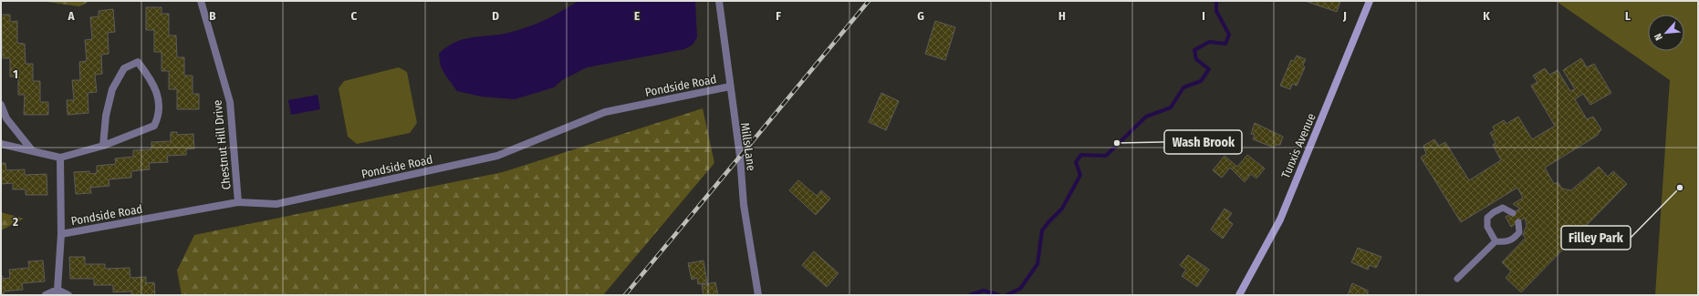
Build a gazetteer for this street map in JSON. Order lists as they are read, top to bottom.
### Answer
{
  "streets": {
    "main road": ["Tunxis Avenue"],
    "street": ["Pondside Road", "Chestnut Hill Drive", "Mills Lane"]
  },
  "crossings": [
    ["Pondside Road", "Chestnut Hill Drive"],
    ["Pondside Road", "Mills Lane"]
  ],
  "places": ["Wash Brook", "Filley Park"],
  "north": "bottom left",
  "grid": {
    "columns": [
      "A",
      "B",
      "C",
      "D",
      "E",
      "F",
      "G",
      "H",
      "I",
      "J",
      "K",
      "L"
    ],
    "rows": ["1", "2"]
  }
}
